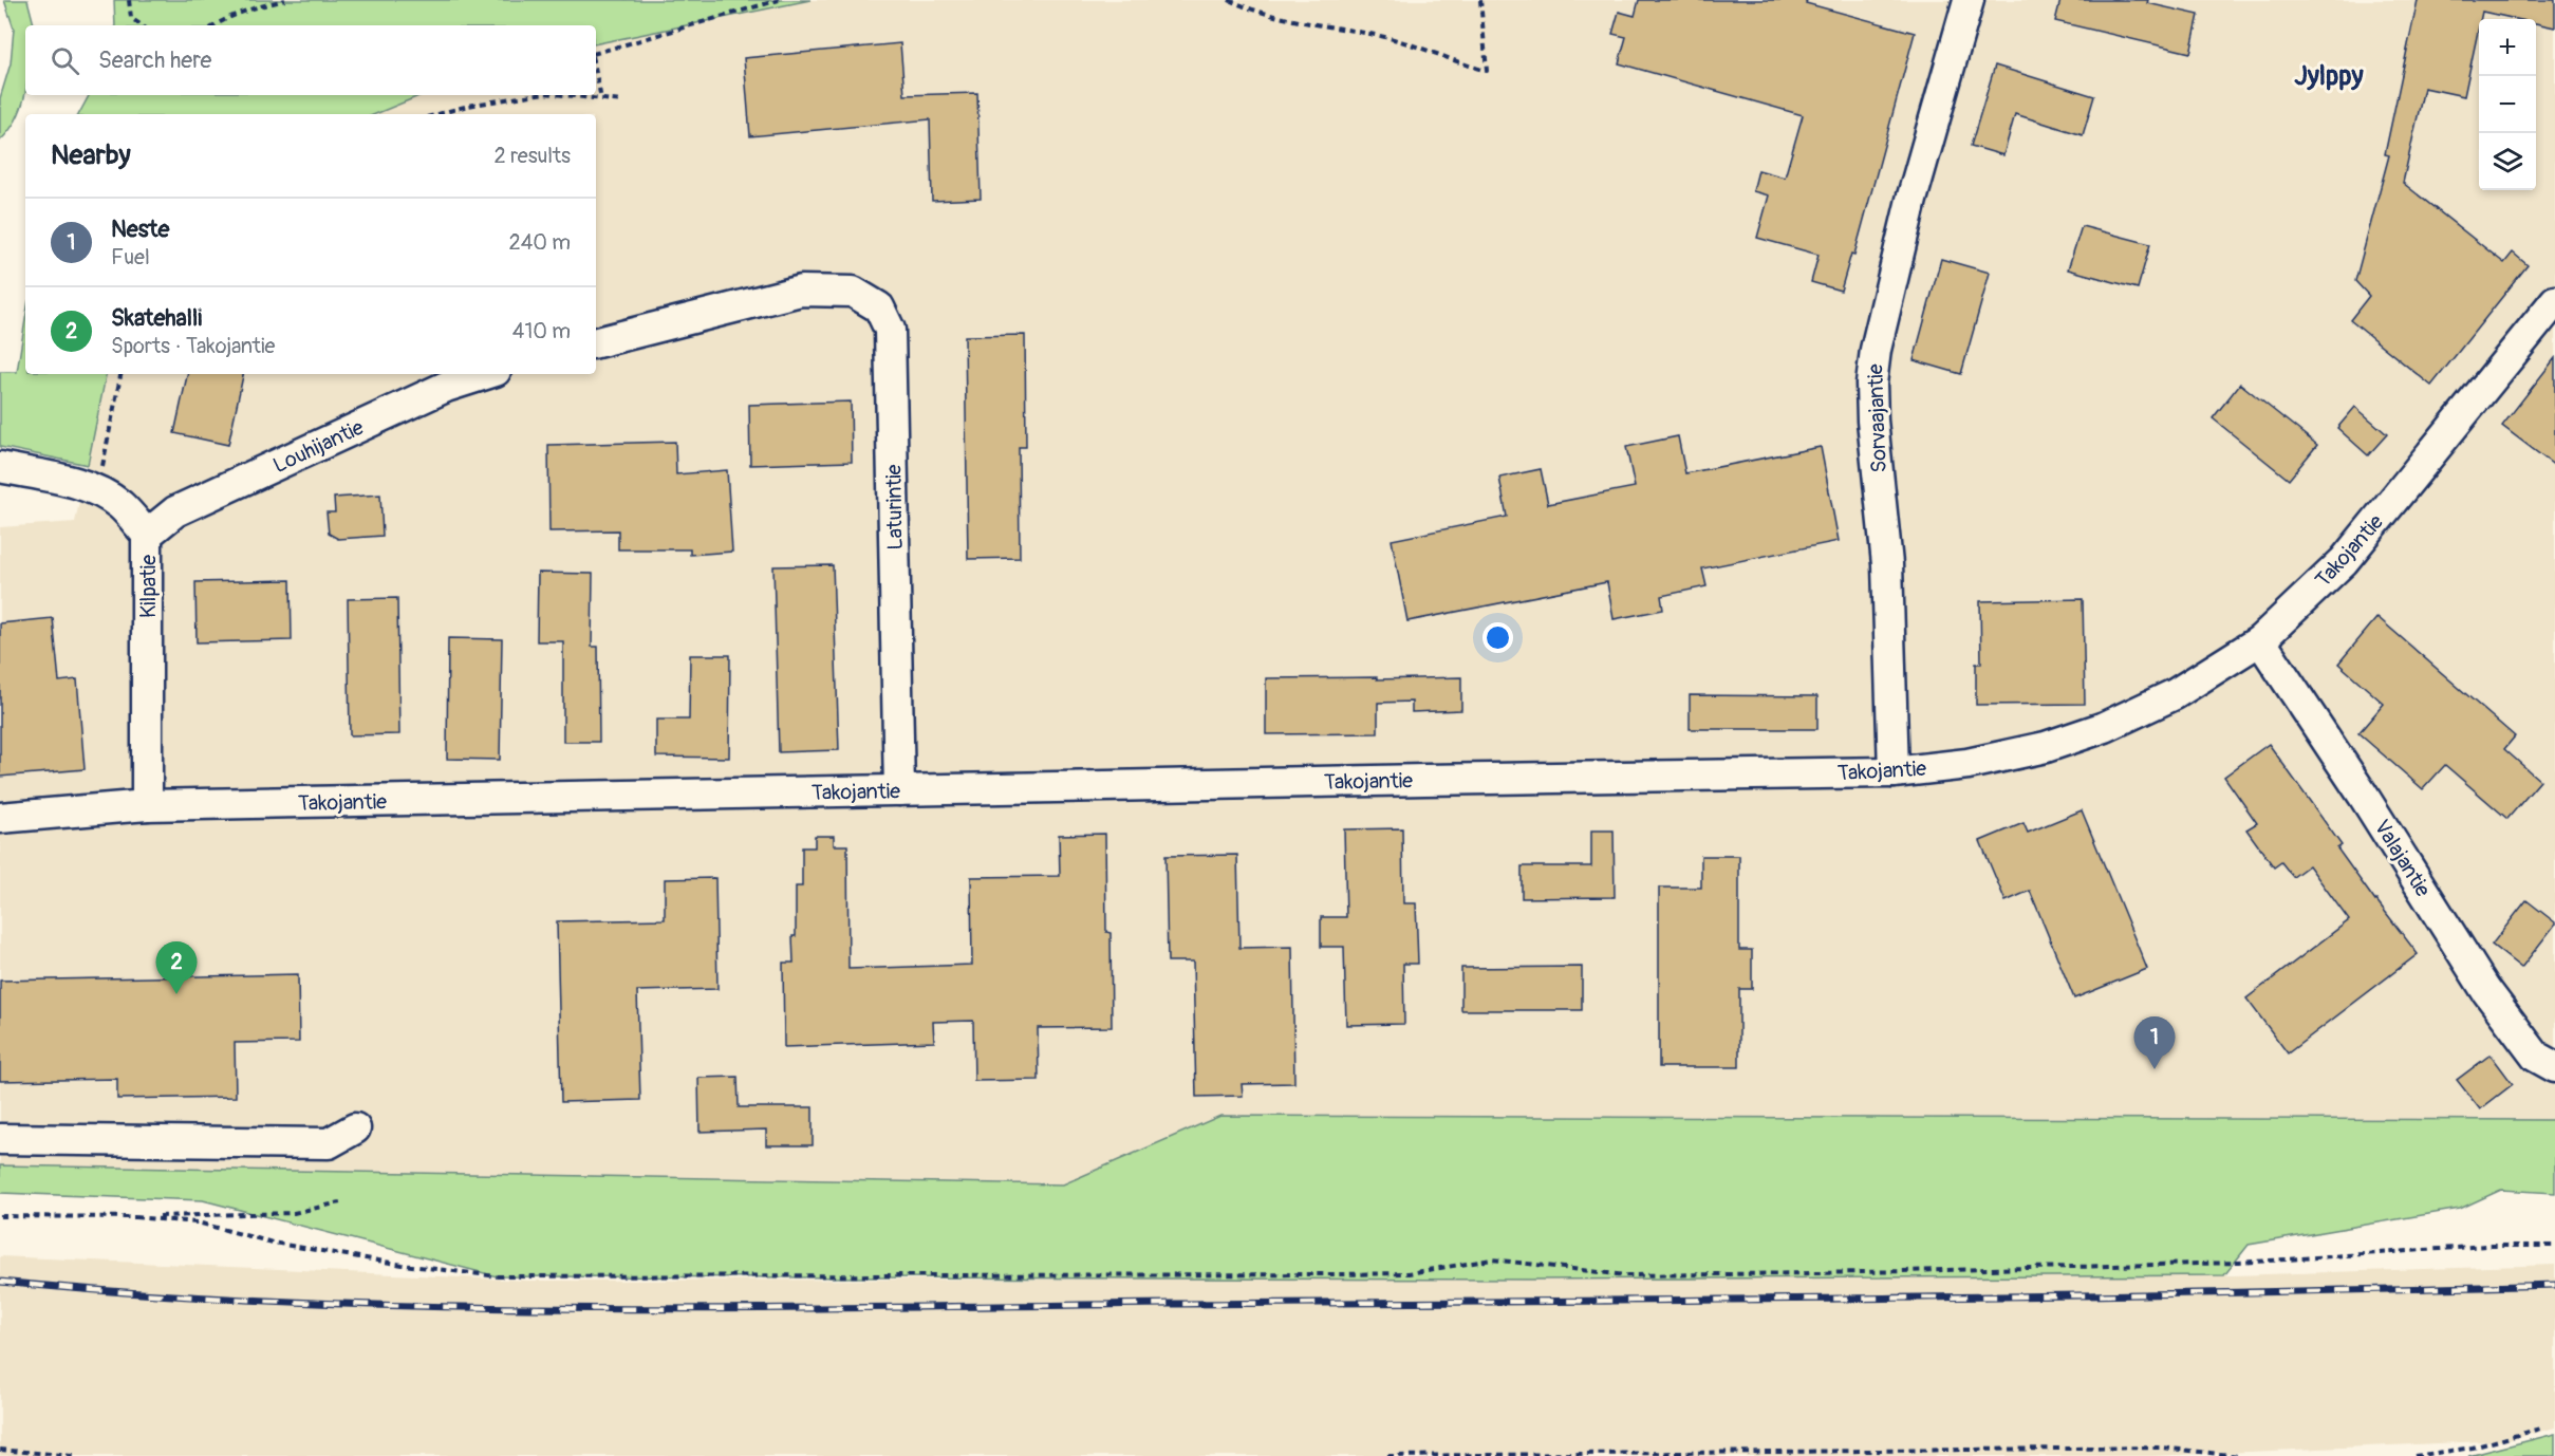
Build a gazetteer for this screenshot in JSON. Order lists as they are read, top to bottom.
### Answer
{
  "streets": {
    "street": [
      "Sorvaajantie",
      "Louhijantie",
      "Laturintie",
      "Takojantie",
      "Kilpatie",
      "Valajantie"
    ]
  },
  "crossings": [
    ["Sorvaajantie", "Takojantie"],
    ["Louhijantie", "Kilpatie"],
    ["Laturintie", "Takojantie"],
    ["Takojantie", "Kilpatie"],
    ["Takojantie", "Valajantie"]
  ],
  "districts": ["Jylppy"],
  "page": {
    "map_buttons": ["+", "−"],
    "search": "Search here",
    "heading": ["Nearby", "2 results"],
    "list": [
      {
        "mark": "1",
        "name": "Neste",
        "note": "Fuel",
        "value": "240 m"
      },
      {
        "mark": "2",
        "name": "Skatehalli",
        "note": "Sports · Takojantie",
        "value": "410 m"
      }
    ],
    "pins": ["2", "1"]
  }
}
